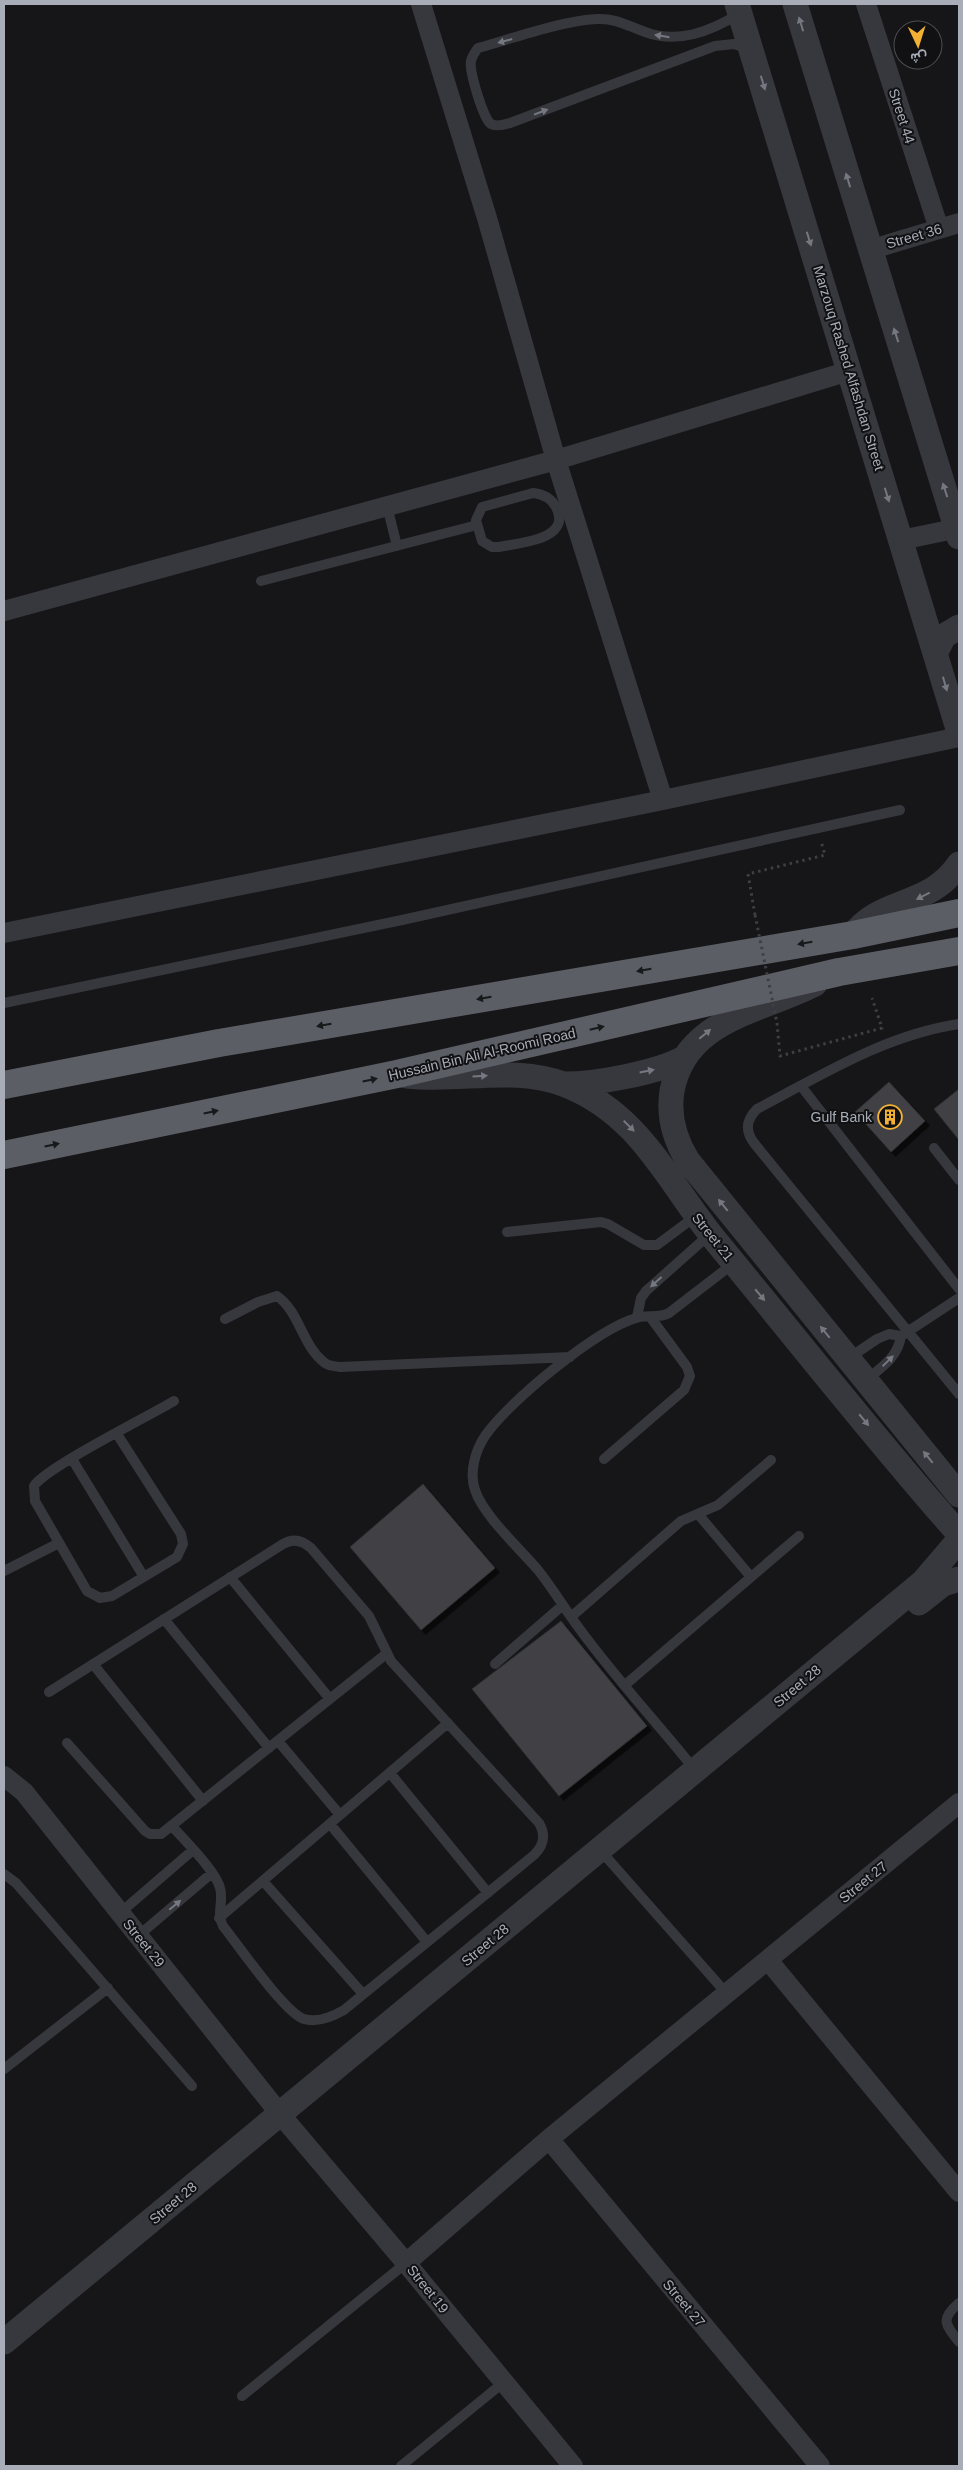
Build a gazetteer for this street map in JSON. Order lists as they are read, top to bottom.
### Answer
{
  "streets": {
    "highway": ["Hussain Bin Ali Al-Roomi Road"],
    "street": [
      "Street 44",
      "Street 36",
      "Marzouq Rashed Alfashdan Street",
      "Street 21",
      "Street 28",
      "Street 27",
      "Street 29",
      "Street 19"
    ]
  },
  "crossings": [
    ["Street 44", "Street 36"],
    ["Hussain Bin Ali Al-Roomi Road", "Street 21"],
    ["Street 28", "Street 29"],
    ["Street 28", "Street 19"],
    ["Street 27", "Street 19"],
    ["Street 29", "Street 19"]
  ],
  "places": {
    "building": ["Gulf Bank"]
  },
  "north": "bottom"
}
